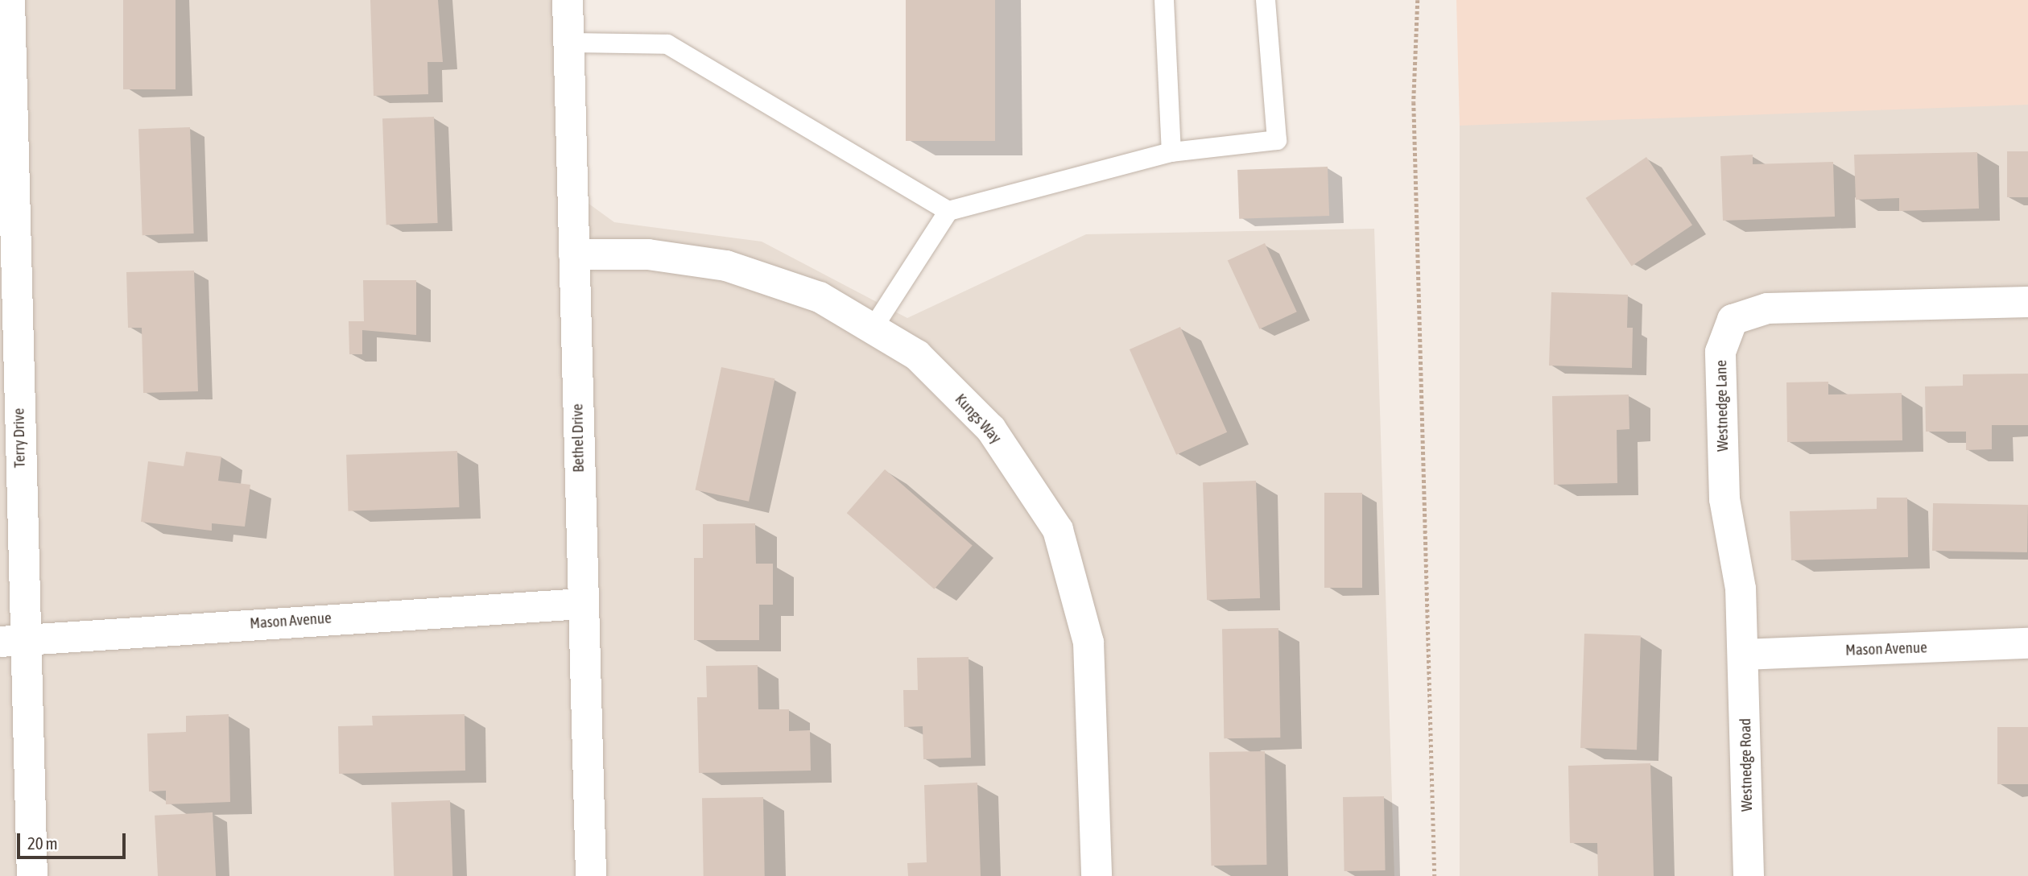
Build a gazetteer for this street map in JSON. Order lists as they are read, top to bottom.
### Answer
{
  "streets": {
    "street": [
      "Westnedge Lane",
      "Kungs Way",
      "Terry Drive",
      "Bethel Drive",
      "Mason Avenue",
      "Westnedge Road"
    ]
  },
  "crossings": [
    ["Westnedge Lane", "Mason Avenue"],
    ["Westnedge Lane", "Westnedge Road"],
    ["Kungs Way", "Bethel Drive"],
    ["Terry Drive", "Mason Avenue"],
    ["Bethel Drive", "Mason Avenue"],
    ["Mason Avenue", "Westnedge Road"]
  ],
  "scale_bar": "20 m"
}
